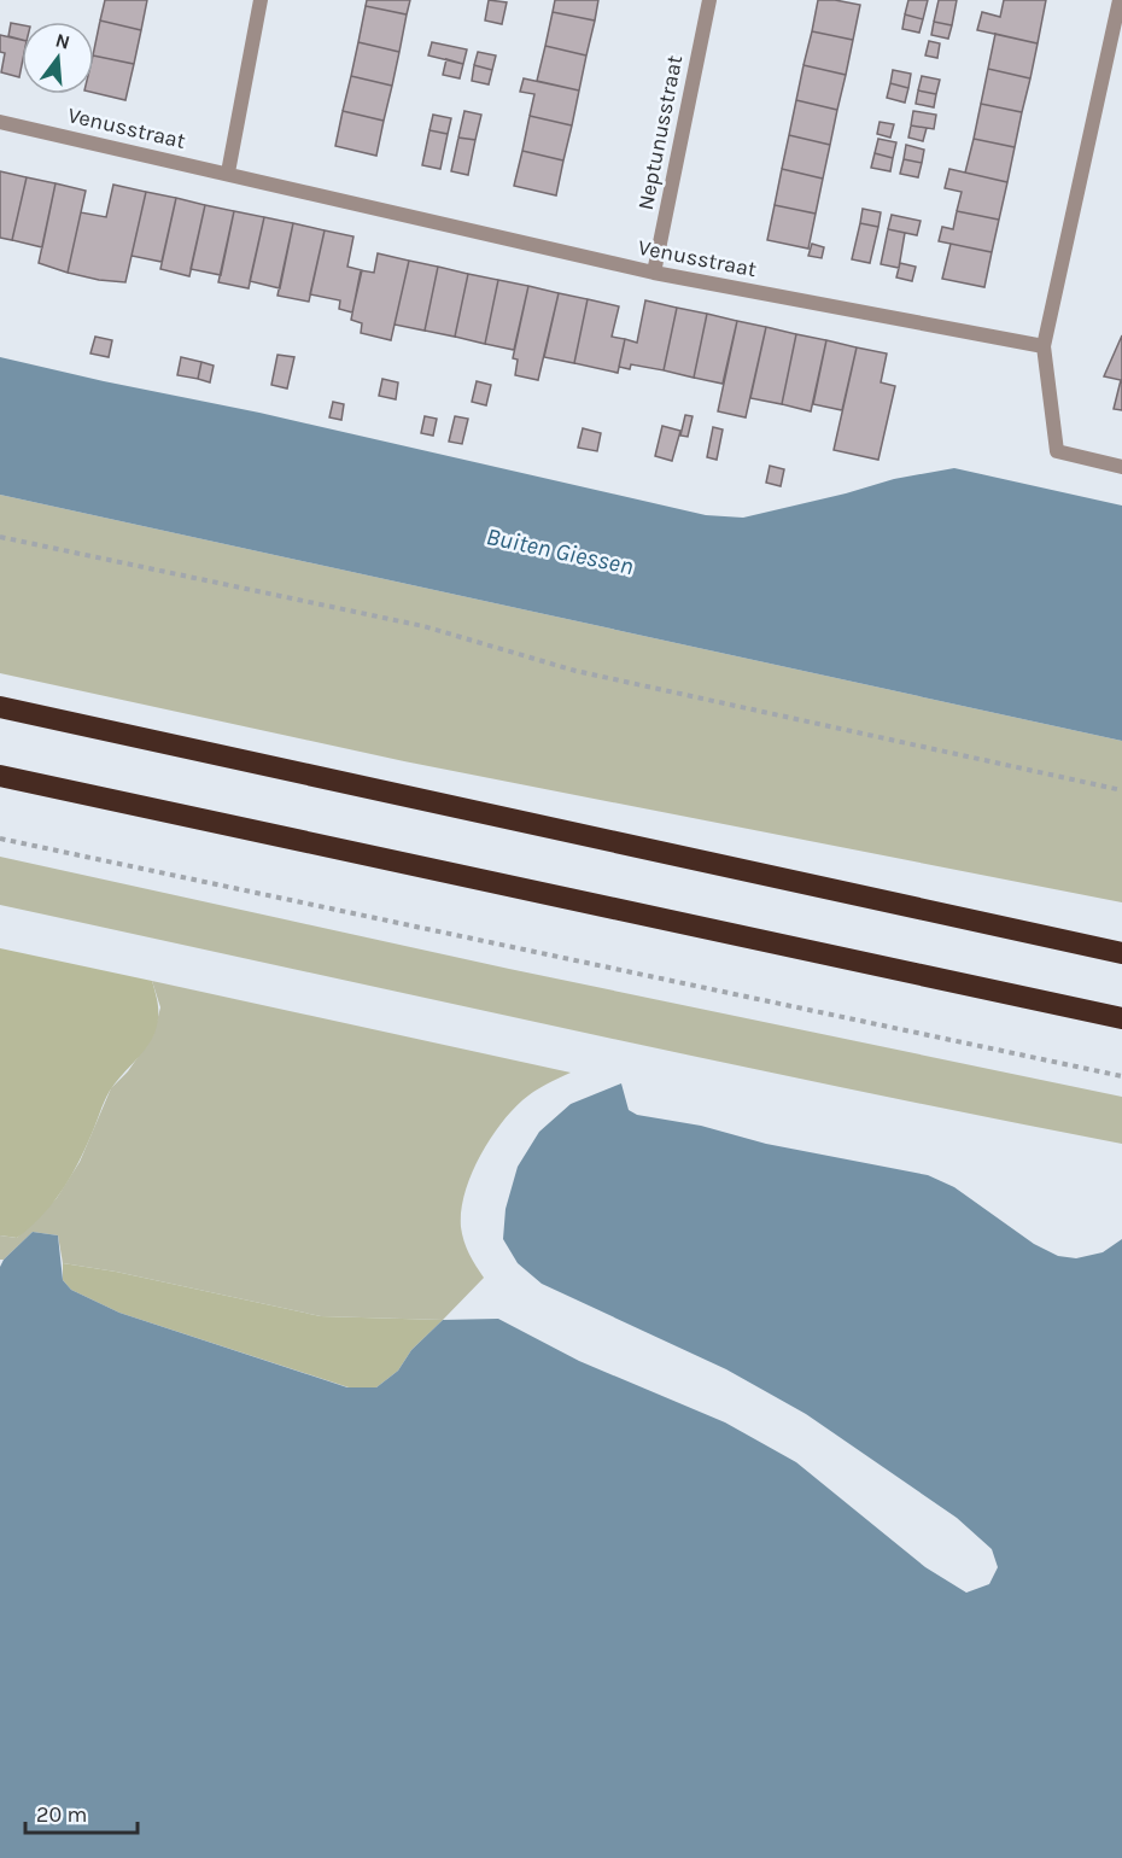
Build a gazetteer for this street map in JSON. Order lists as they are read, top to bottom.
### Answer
{
  "streets": {
    "street": ["Venusstraat", "Neptunusstraat"]
  },
  "crossings": [
    ["Venusstraat", "Neptunusstraat"]
  ],
  "water": ["Buiten Giessen"],
  "scale_bar": "20 m",
  "north": "top"
}
